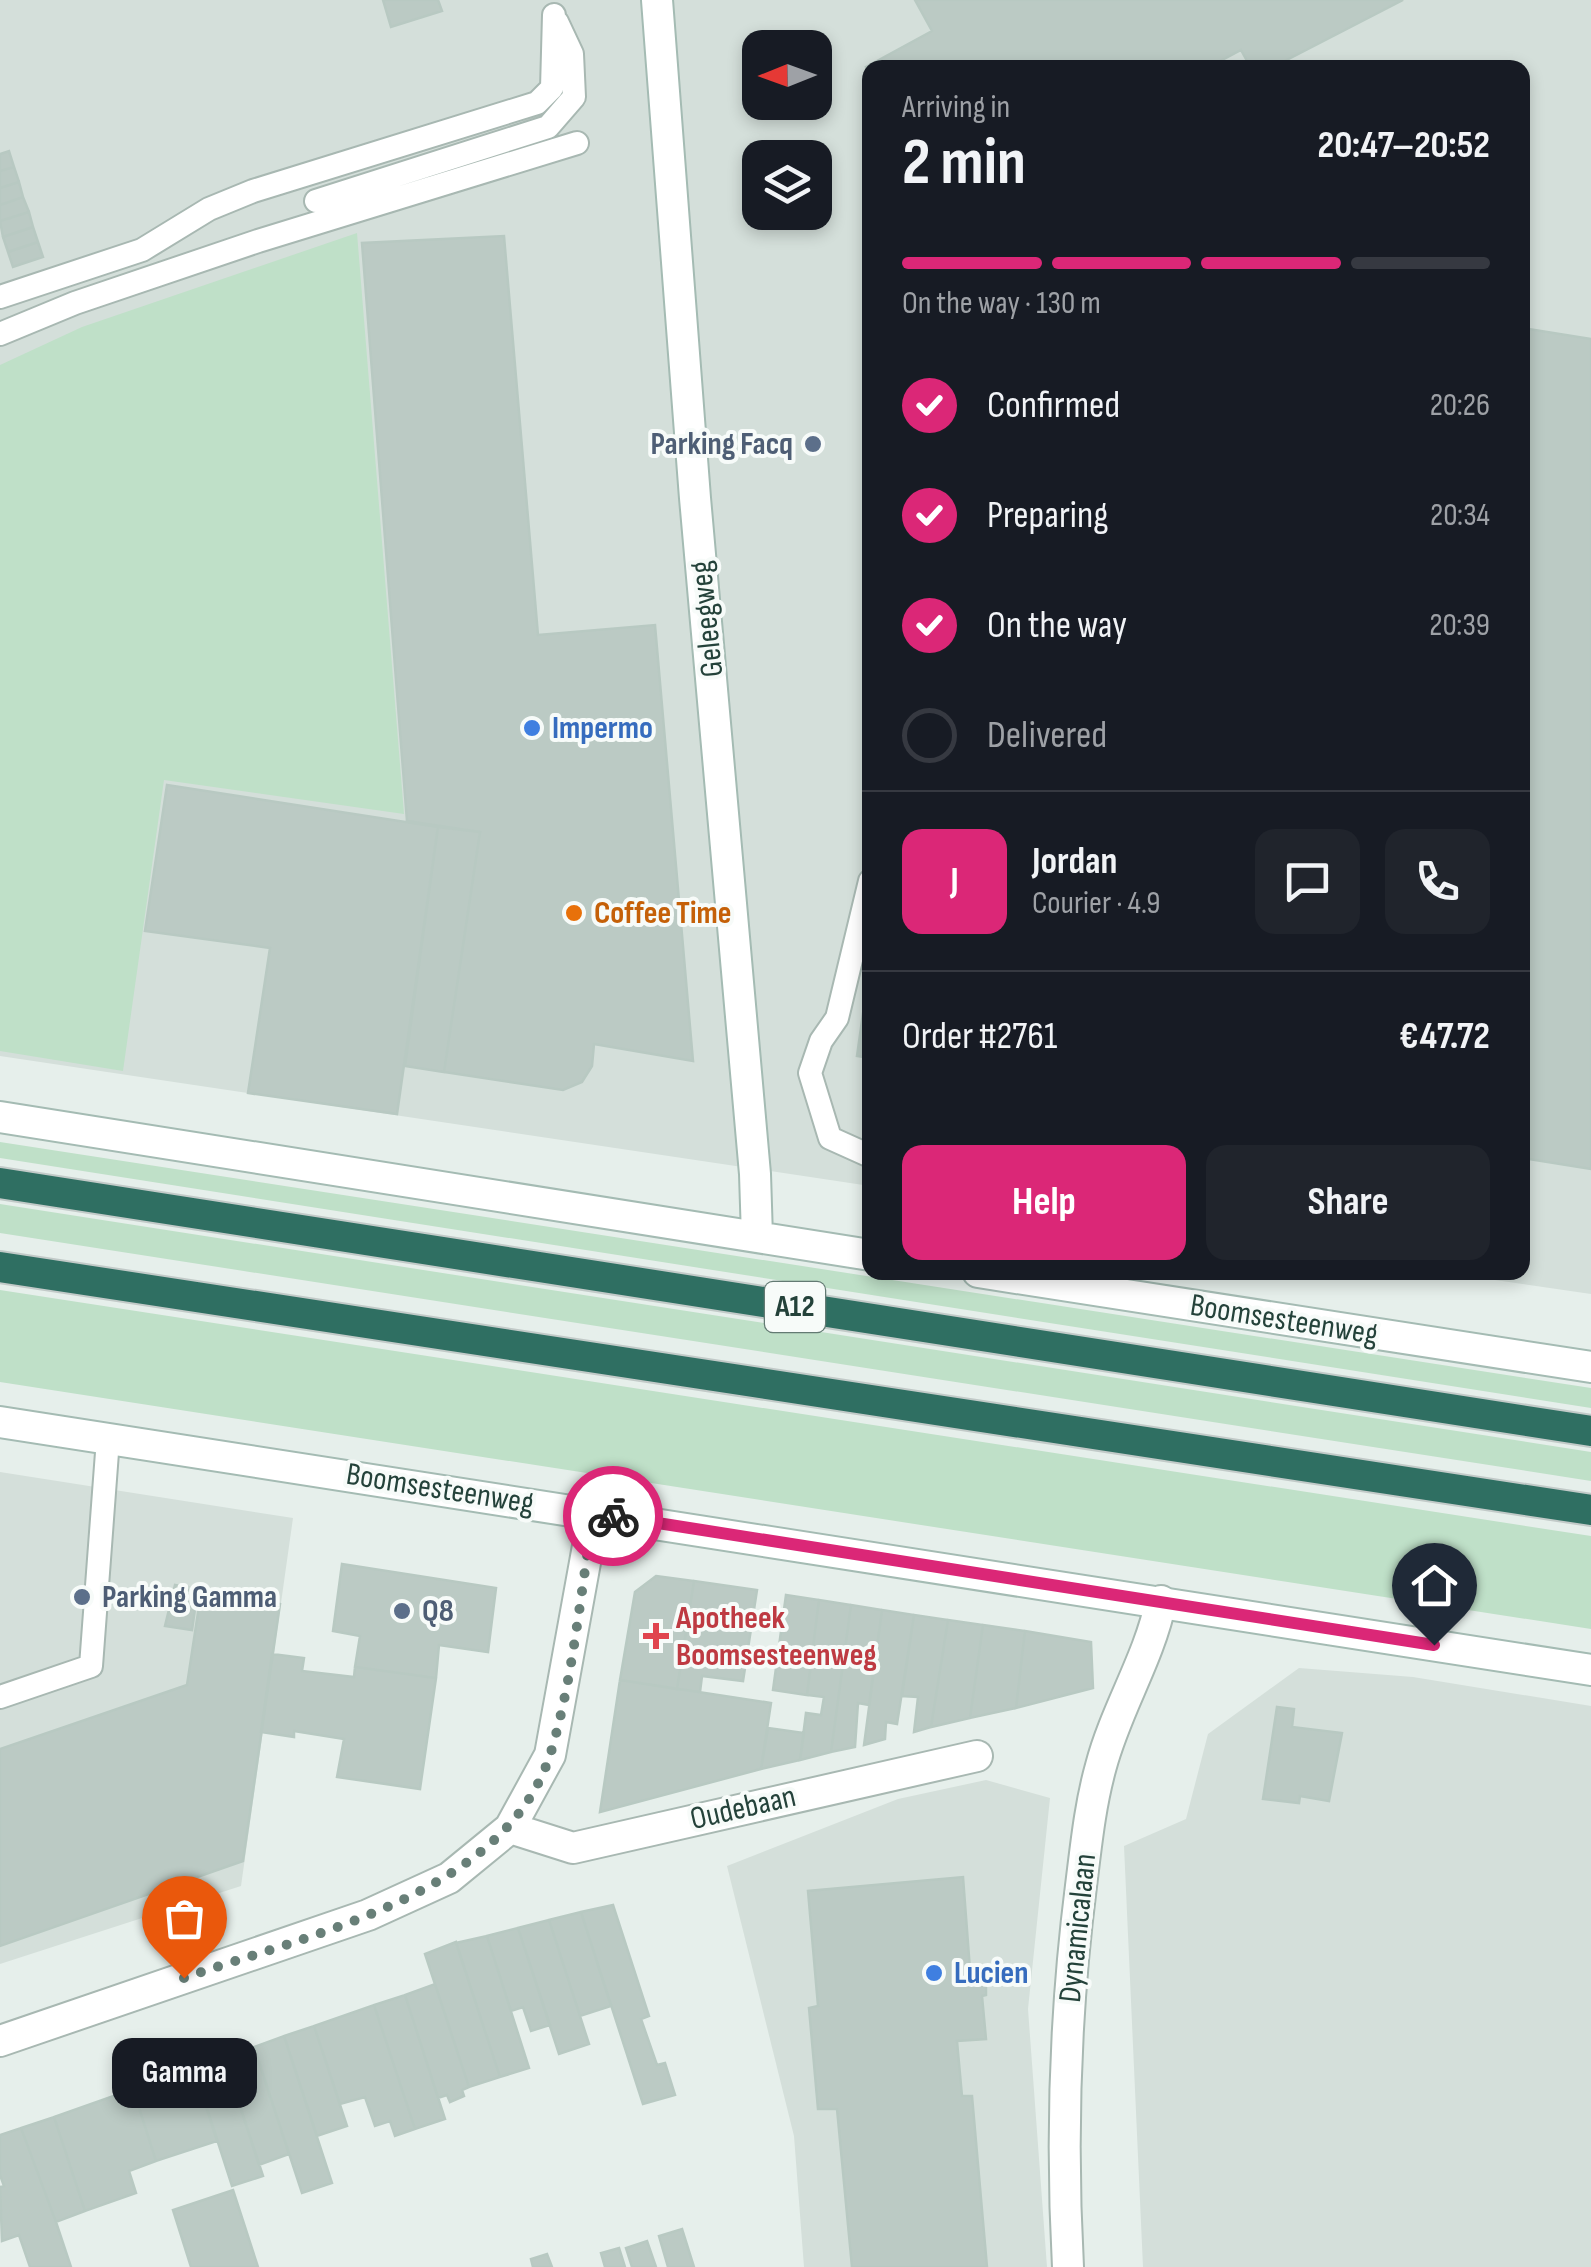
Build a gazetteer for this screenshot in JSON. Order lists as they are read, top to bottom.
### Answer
{
  "streets": {
    "highway": ["A12"],
    "street": [
      "Geleegweg",
      "Boomsesteenweg",
      "Oudebaan",
      "Dynamicalaan"
    ]
  },
  "crossings": [
    ["Boomsesteenweg", "Dynamicalaan"]
  ],
  "places": {
    "other": [
      "Parking Facq",
      "Impermo",
      "Coffee Time",
      "Parking Gamma",
      "Q8",
      "Lucien",
      "Gamma"
    ],
    "health": ["Apotheek Boomsesteenweg"]
  },
  "north": "left",
  "page": {
    "heading": ["2 min", "Arriving in", "20:47–20:52"],
    "panel": [
      "Jordan",
      "Courier · 4.9",
      "Order #2761",
      "€47.72"
    ],
    "bar": "On the way · 130 m",
    "list": [
      ["Confirmed", "20:26"],
      ["Preparing", "20:34"],
      ["On the way", "20:39"],
      "Delivered"
    ],
    "round": "J",
    "buttons": ["Help", "Share"],
    "bubble": "Gamma"
  }
}
